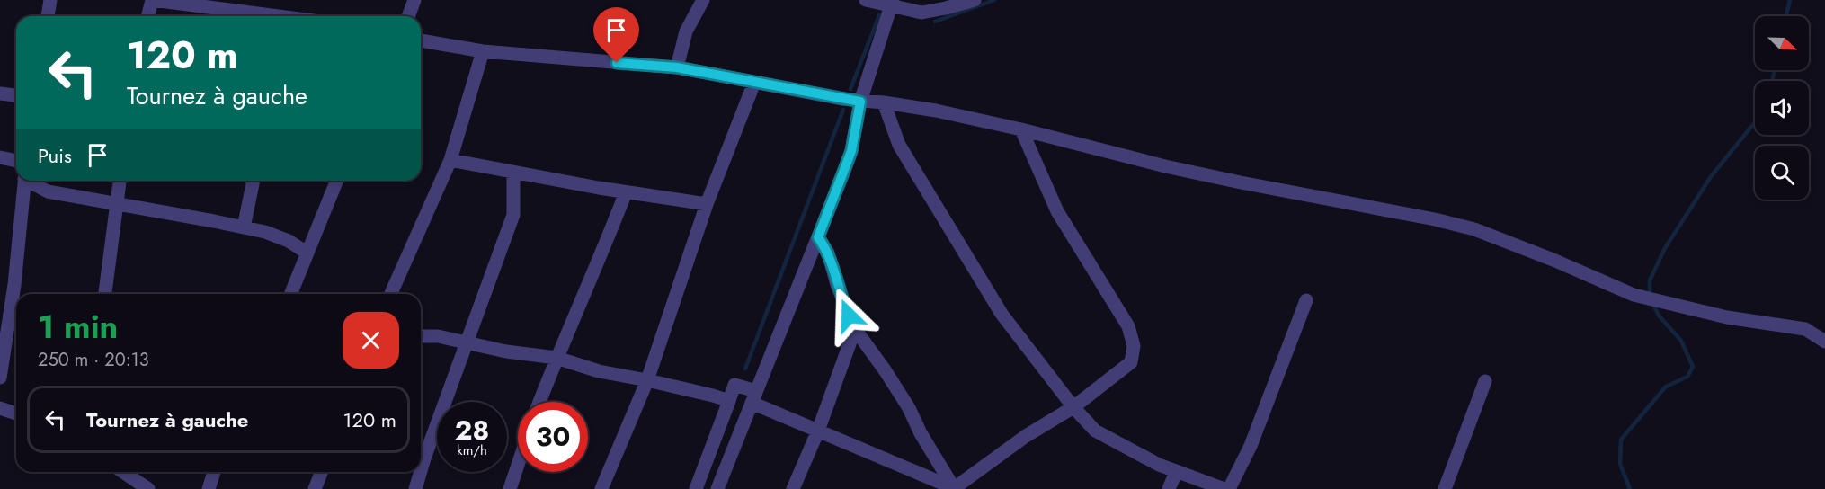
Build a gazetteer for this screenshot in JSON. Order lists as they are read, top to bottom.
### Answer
{
  "north": "bottom right",
  "page": {
    "turn": ["120 m", "Tournez à gauche"],
    "then": "Puis",
    "heading": ["1 min", "250 m · 20:13"],
    "list": [
      {
        "name": "Tournez à gauche",
        "value": "120 m"
      }
    ],
    "speed": "28 km/h",
    "limit": "30"
  }
}
